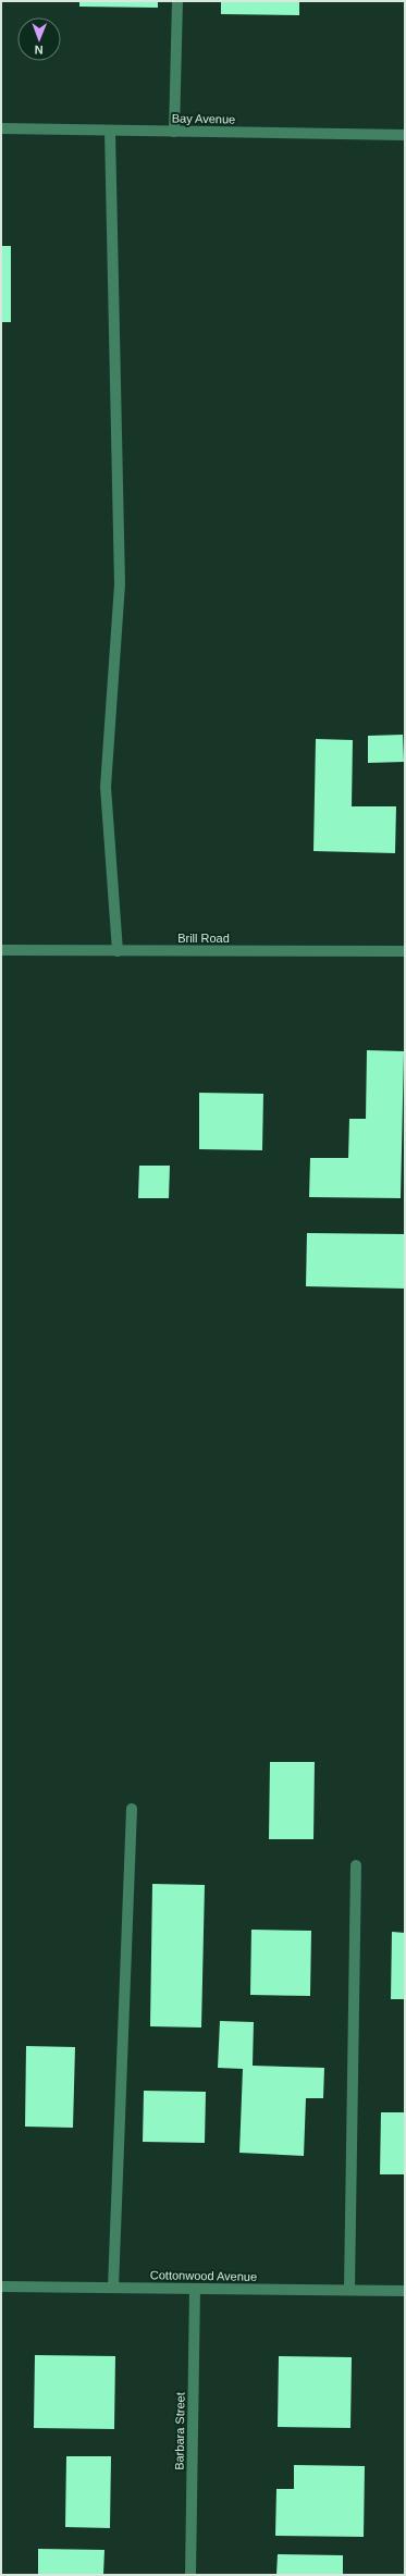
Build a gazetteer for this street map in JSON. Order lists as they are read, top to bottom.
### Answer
{
  "streets": {
    "street": [
      "Bay Avenue",
      "Brill Road",
      "Cottonwood Avenue",
      "Barbara Street"
    ]
  },
  "crossings": [
    ["Cottonwood Avenue", "Barbara Street"]
  ],
  "north": "bottom"
}
